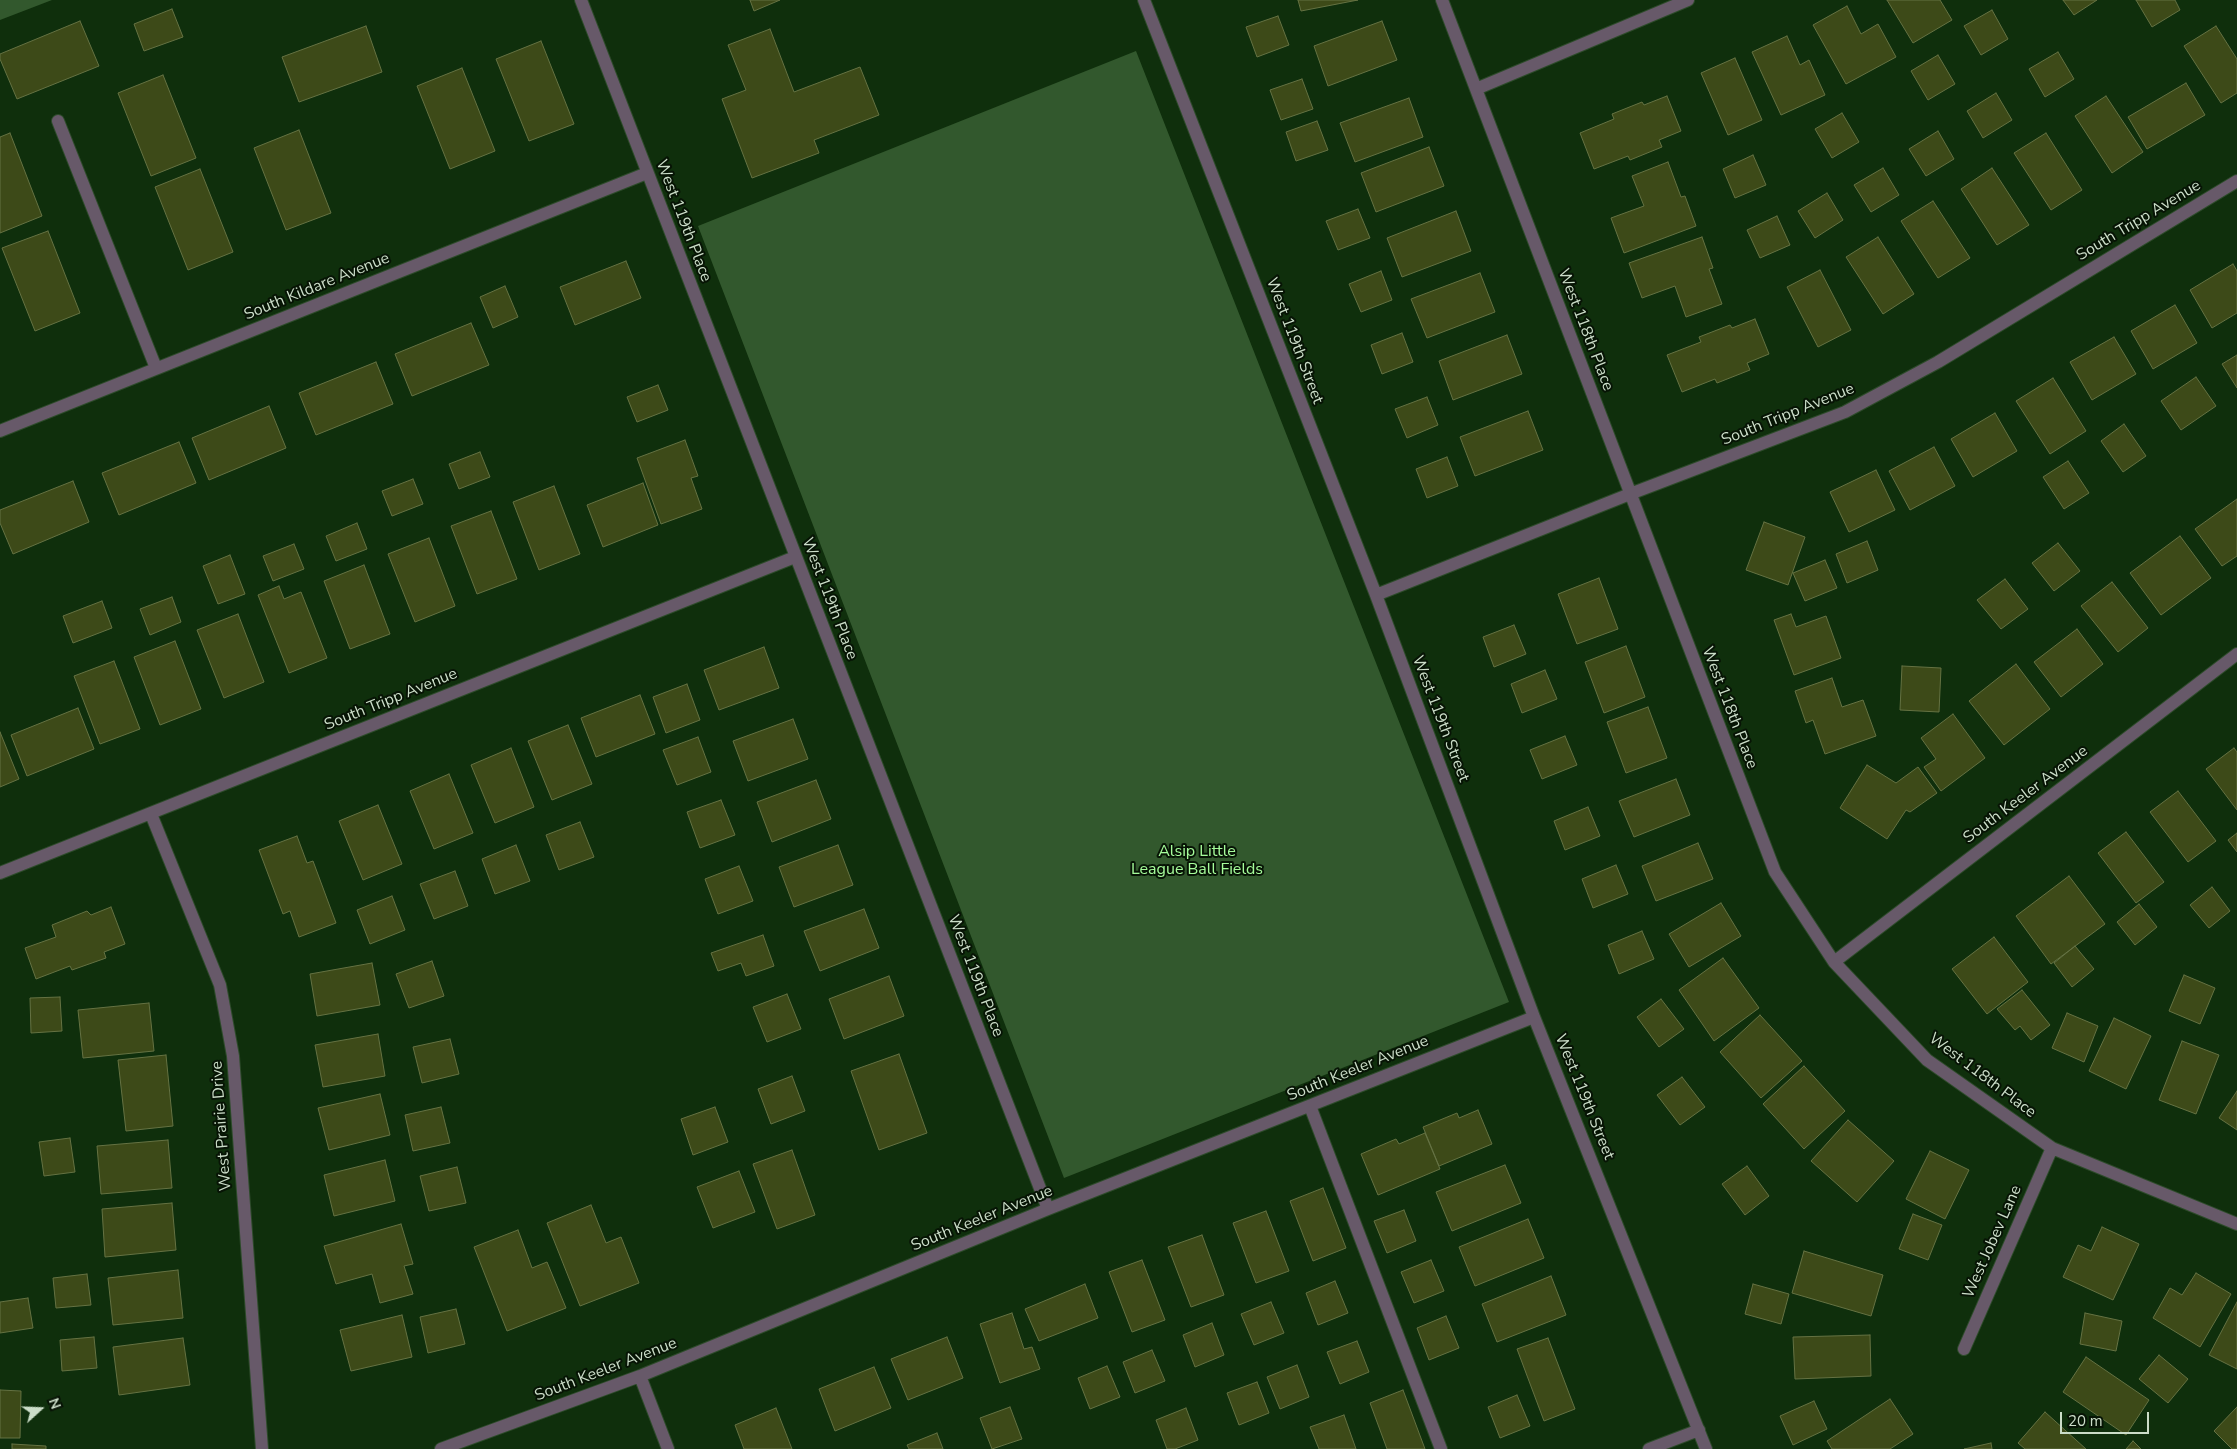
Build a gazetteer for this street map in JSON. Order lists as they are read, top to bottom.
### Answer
{
  "streets": {
    "street": [
      "West 119th Place",
      "South Tripp Avenue",
      "South Kildare Avenue",
      "West 118th Place",
      "West 119th Street",
      "South Keeler Avenue",
      "West Prairie Drive",
      "West Jobev Lane"
    ]
  },
  "crossings": [
    ["West 119th Place", "South Tripp Avenue"],
    ["West 119th Place", "South Kildare Avenue"],
    ["West 119th Place", "South Keeler Avenue"],
    ["South Tripp Avenue", "West 118th Place"],
    ["South Tripp Avenue", "West 119th Street"],
    ["South Tripp Avenue", "West Prairie Drive"],
    ["West 118th Place", "South Keeler Avenue"],
    ["West 118th Place", "West Jobev Lane"],
    ["West 119th Street", "South Keeler Avenue"]
  ],
  "parks": ["Alsip Little League Ball Fields"],
  "scale_bar": "20 m",
  "north": "right"
}
